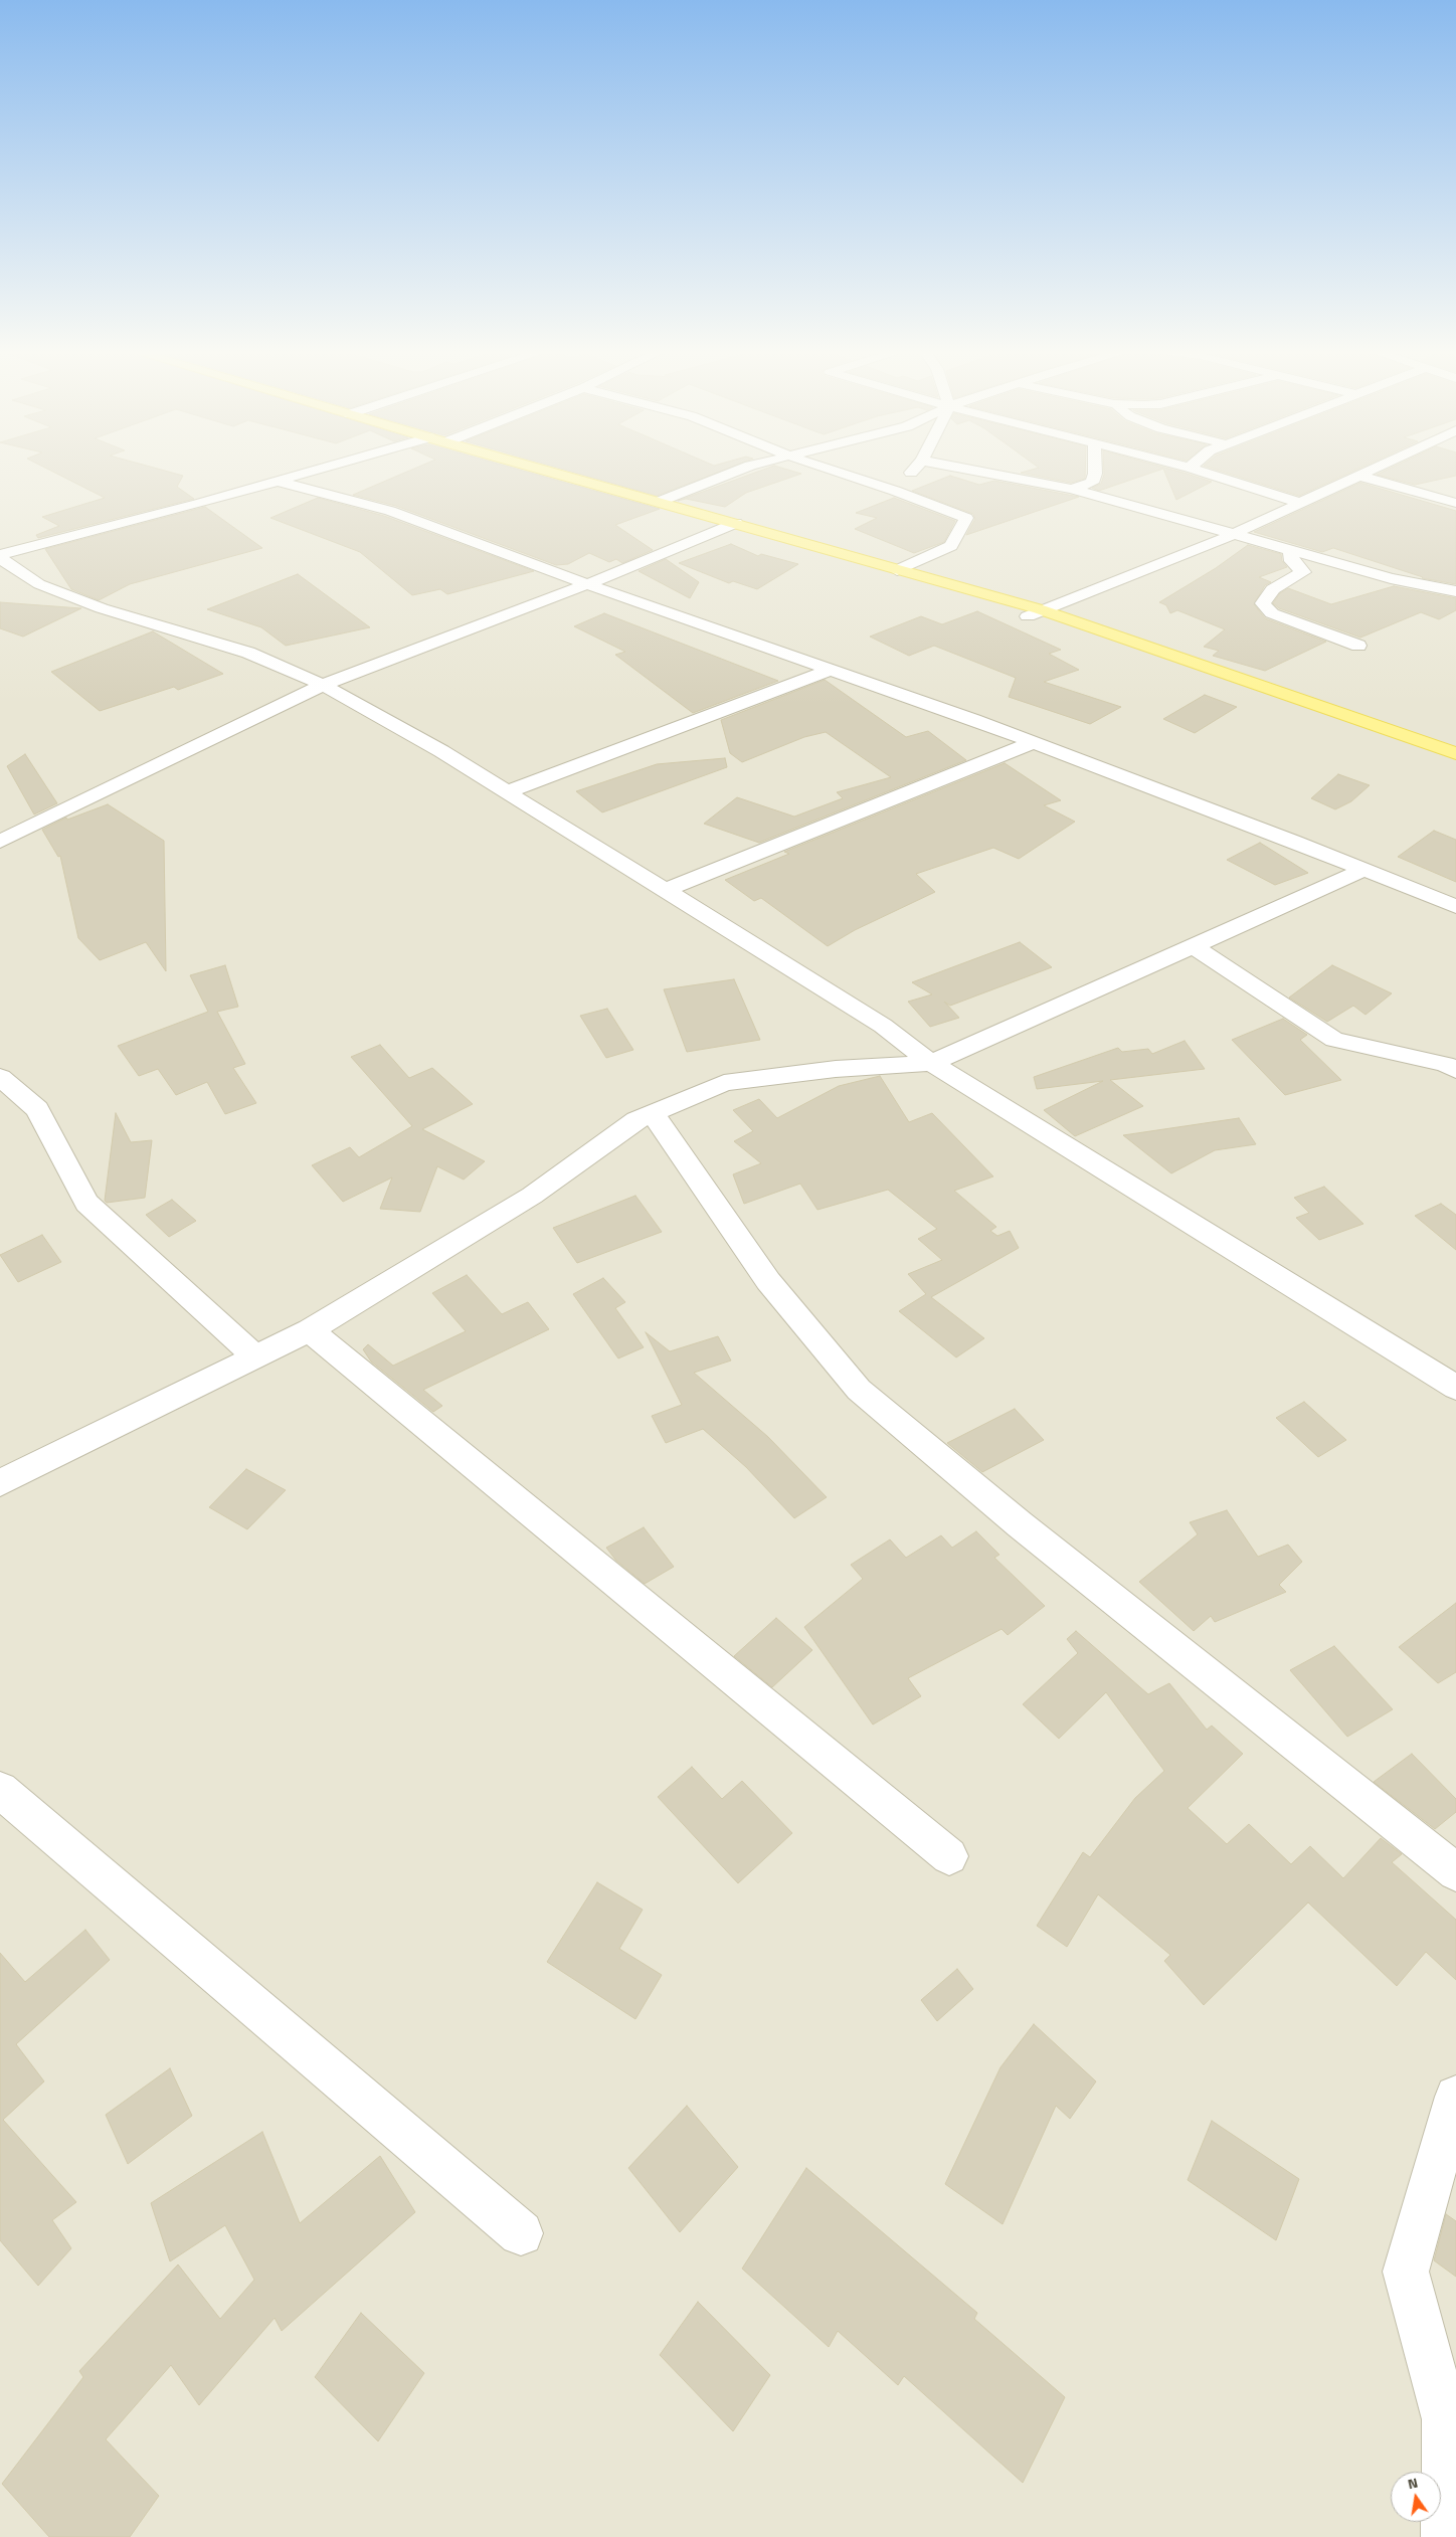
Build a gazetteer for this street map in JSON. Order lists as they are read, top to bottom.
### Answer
{
  "north": "top"
}
